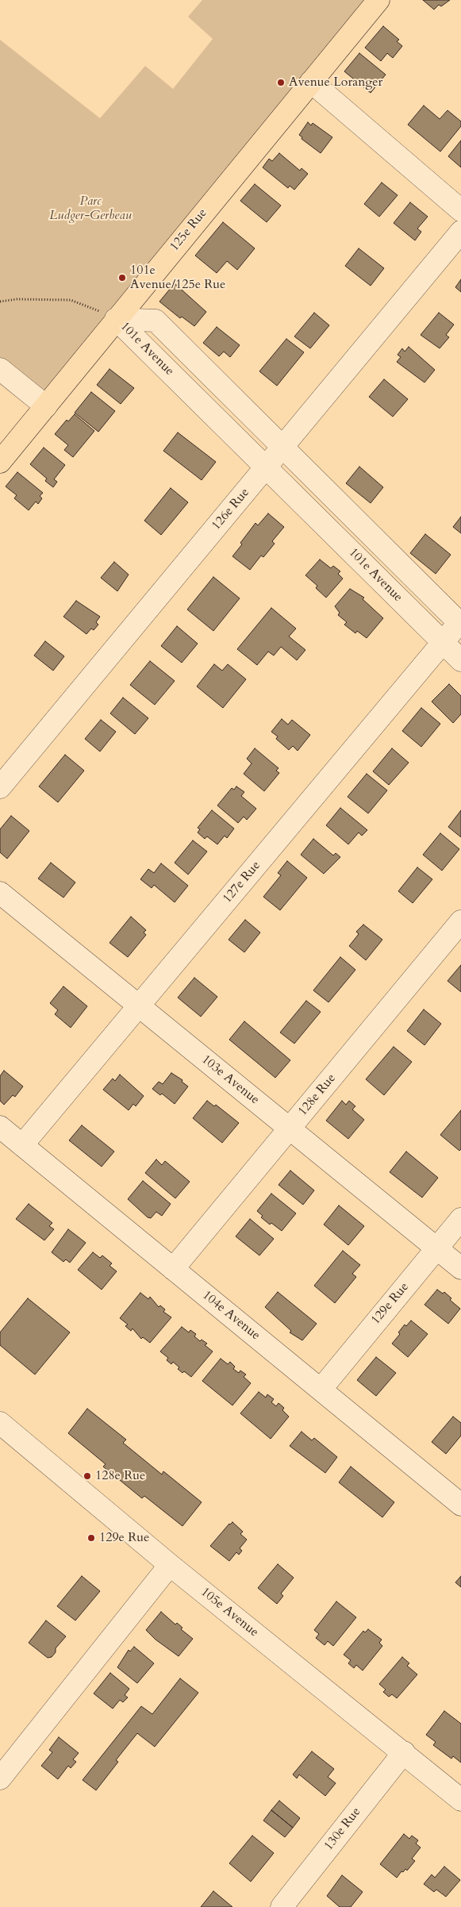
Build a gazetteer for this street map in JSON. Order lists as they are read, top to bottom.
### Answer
{
  "streets": {
    "main road": ["125e Rue"],
    "street": [
      "101e Avenue",
      "126e Rue",
      "127e Rue",
      "103e Avenue",
      "128e Rue",
      "129e Rue",
      "104e Avenue",
      "105e Avenue",
      "130e Rue"
    ]
  },
  "crossings": [
    ["125e Rue", "101e Avenue"],
    ["101e Avenue", "126e Rue"],
    ["101e Avenue", "127e Rue"],
    ["127e Rue", "103e Avenue"],
    ["127e Rue", "104e Avenue"],
    ["103e Avenue", "128e Rue"],
    ["103e Avenue", "129e Rue"],
    ["128e Rue", "104e Avenue"],
    ["129e Rue", "104e Avenue"],
    ["105e Avenue", "130e Rue"]
  ],
  "parks": ["Parc Ludger-Gerbeau"],
  "places": [
    "Avenue Loranger",
    "101e Avenue/125e Rue",
    "128e Rue",
    "129e Rue"
  ]
}
